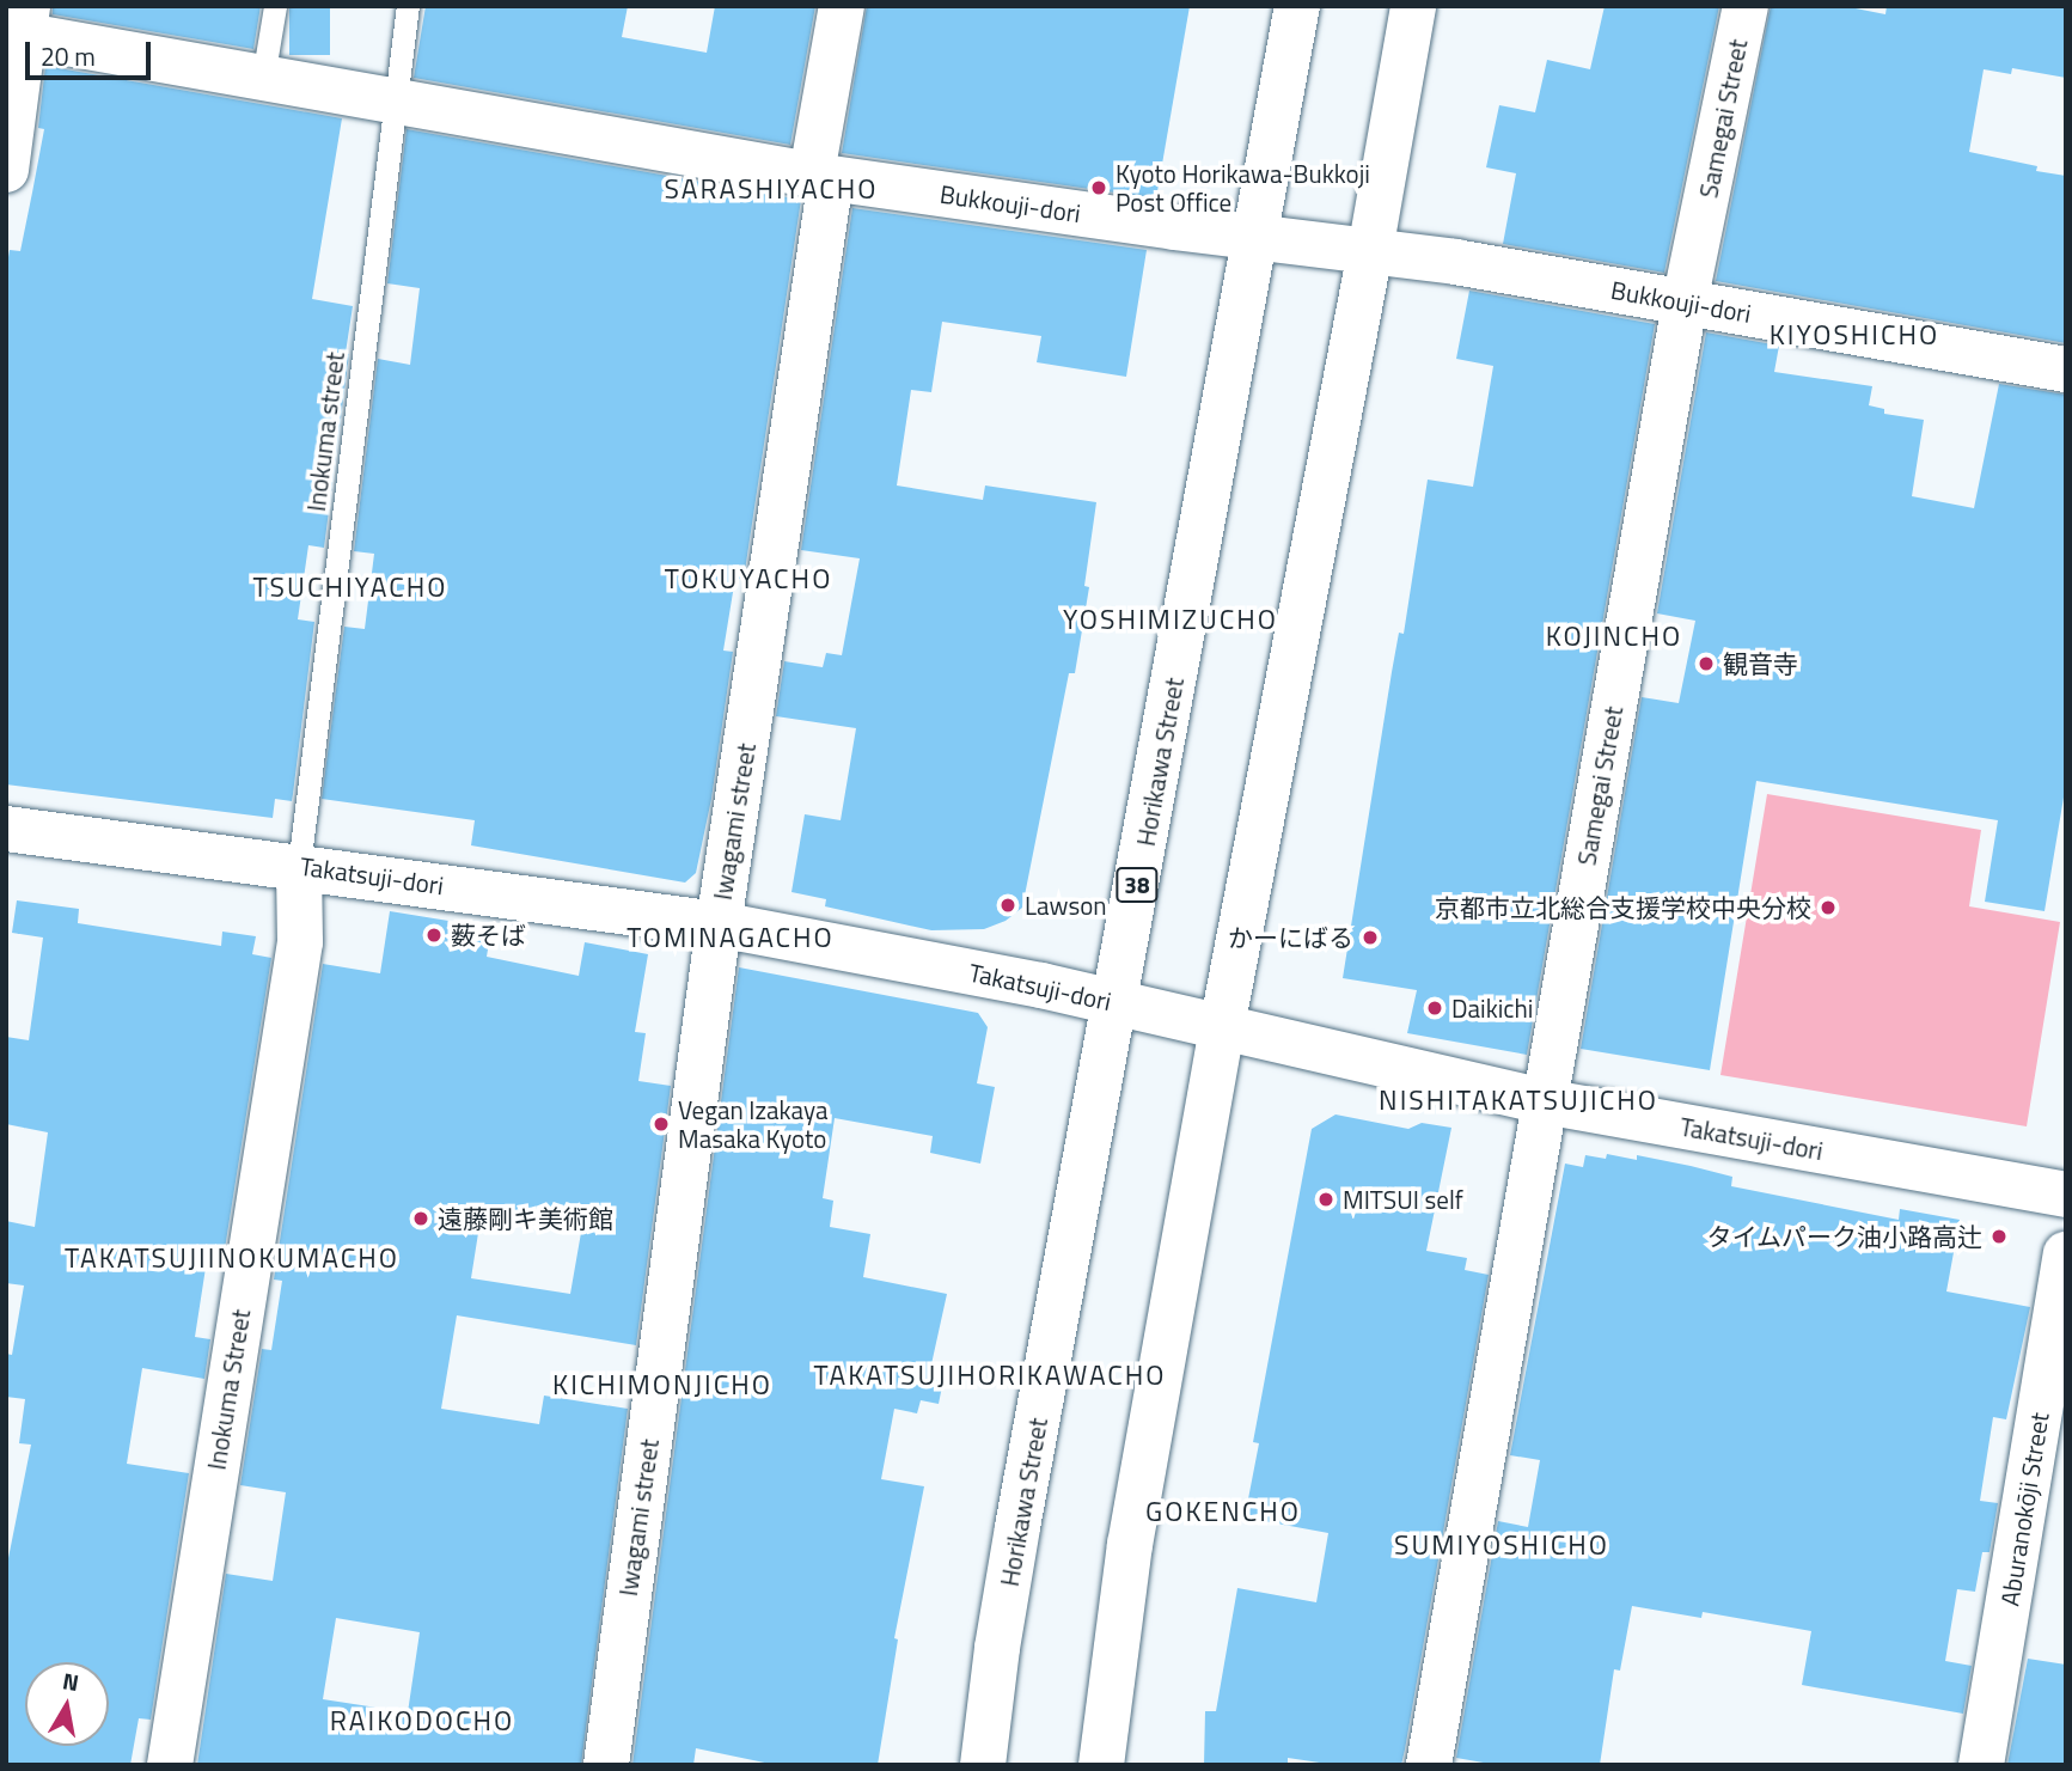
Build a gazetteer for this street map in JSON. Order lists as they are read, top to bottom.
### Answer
{
  "streets": {
    "street": [
      "Samegai Street",
      "Bukkouji-dori",
      "Horikawa Street",
      "Iwagami street",
      "Takatsuji-dori",
      "38",
      "Inokuma Street",
      "Aburanokōji Street"
    ],
    "lane": ["Inokuma street"]
  },
  "crossings": [
    ["Samegai Street", "Bukkouji-dori"],
    ["Samegai Street", "Takatsuji-dori"],
    ["Bukkouji-dori", "Inokuma street"],
    ["Bukkouji-dori", "Horikawa Street"],
    ["Bukkouji-dori", "Iwagami street"],
    ["Inokuma street", "Takatsuji-dori"],
    ["Inokuma street", "Inokuma Street"],
    ["Horikawa Street", "Takatsuji-dori"],
    ["Iwagami street", "Takatsuji-dori"],
    ["Takatsuji-dori", "Inokuma Street"]
  ],
  "districts": [
    "SARASHIYACHO",
    "KIYOSHICHO",
    "TOKUYACHO",
    "TSUCHIYACHO",
    "YOSHIMIZUCHO",
    "KOJINCHO",
    "TOMINAGACHO",
    "NISHITAKATSUJICHO",
    "TAKATSUJIINOKUMACHO",
    "TAKATSUJIHORIKAWACHO",
    "KICHIMONJICHO",
    "GOKENCHO",
    "SUMIYOSHICHO",
    "RAIKODOCHO"
  ],
  "places": [
    "Kyoto Horikawa-Bukkoji Post Office",
    "観音寺",
    "Lawson",
    "京都市立北総合支援学校中央分校",
    "薮そば",
    "かーにばる",
    "Daikichi",
    "Vegan Izakaya Masaka Kyoto",
    "MITSUI self",
    "遠藤剛キ美術館",
    "タイムパーク油小路高辻"
  ],
  "scale_bar": "20 m",
  "north": "top"
}
